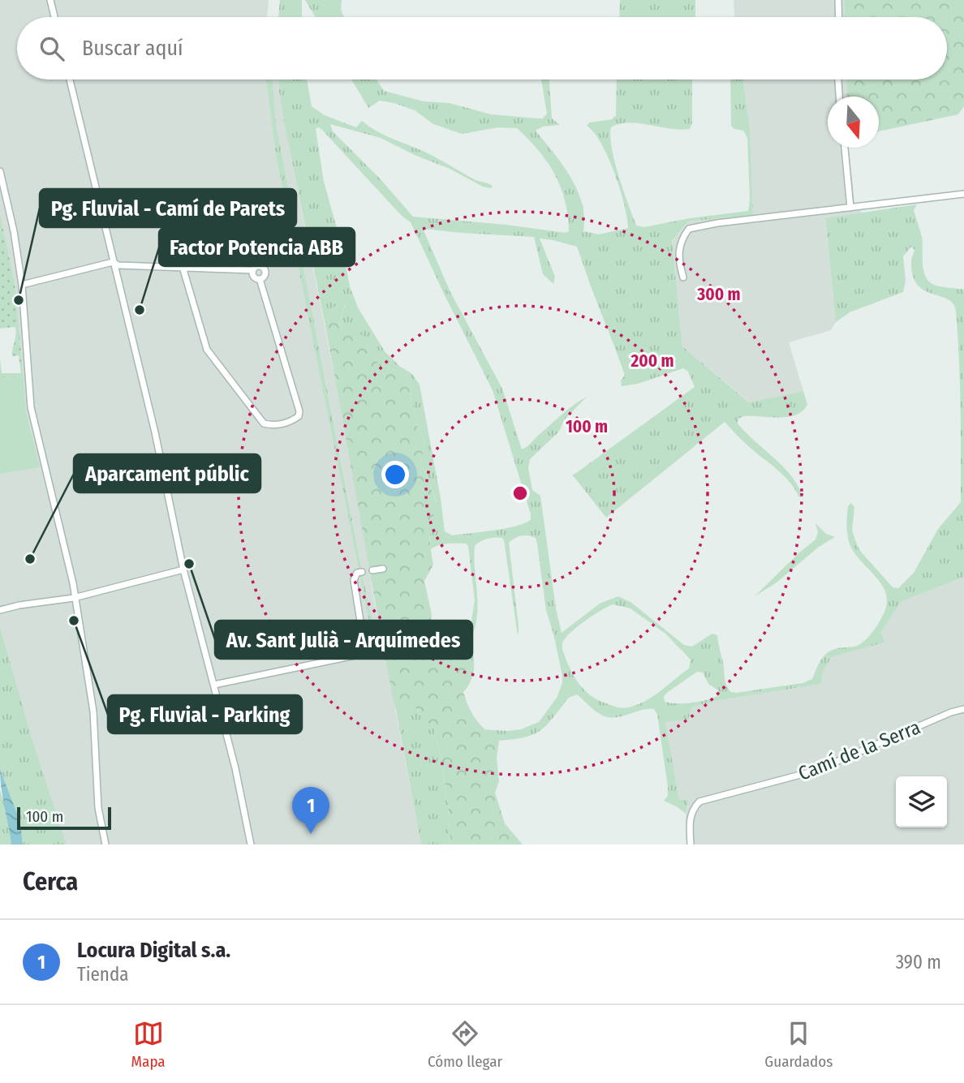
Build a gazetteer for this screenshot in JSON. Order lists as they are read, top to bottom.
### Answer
{
  "streets": {
    "street": ["Camí de la Serra"]
  },
  "places": [
    "Pg. Fluvial - Camí de Parets",
    "Factor Potencia ABB",
    "Aparcament públic",
    "Av. Sant Julià - Arquímedes",
    "Pg. Fluvial - Parking"
  ],
  "scale_bar": "100 m",
  "north": "bottom",
  "page": {
    "search": "Buscar aquí",
    "pins": "1",
    "scale": "100 m",
    "heading": "Cerca",
    "list": [
      {
        "mark": "1",
        "name": "Locura Digital s.a.",
        "note": "Tienda",
        "value": "390 m"
      }
    ],
    "nav": ["Mapa", "Cómo llegar", "Guardados"]
  },
  "rings": ["300 m", "200 m", "100 m"]
}
